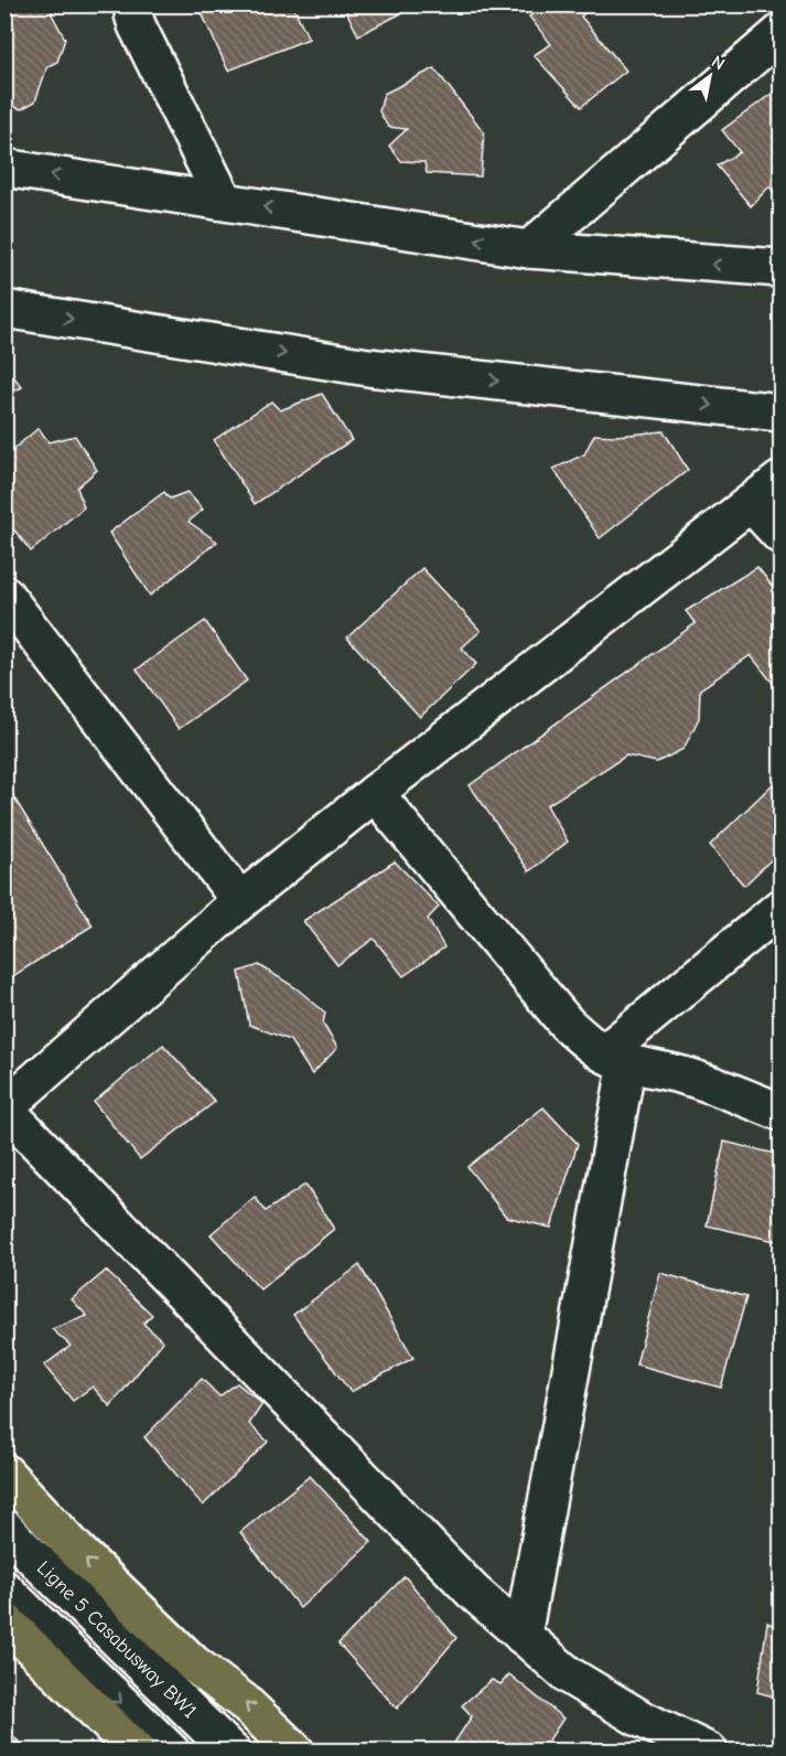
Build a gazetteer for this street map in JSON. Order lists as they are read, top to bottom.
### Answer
{
  "streets": {
    "street": ["Ligne 5 Casabusway BW1"]
  },
  "north": "top right"
}
